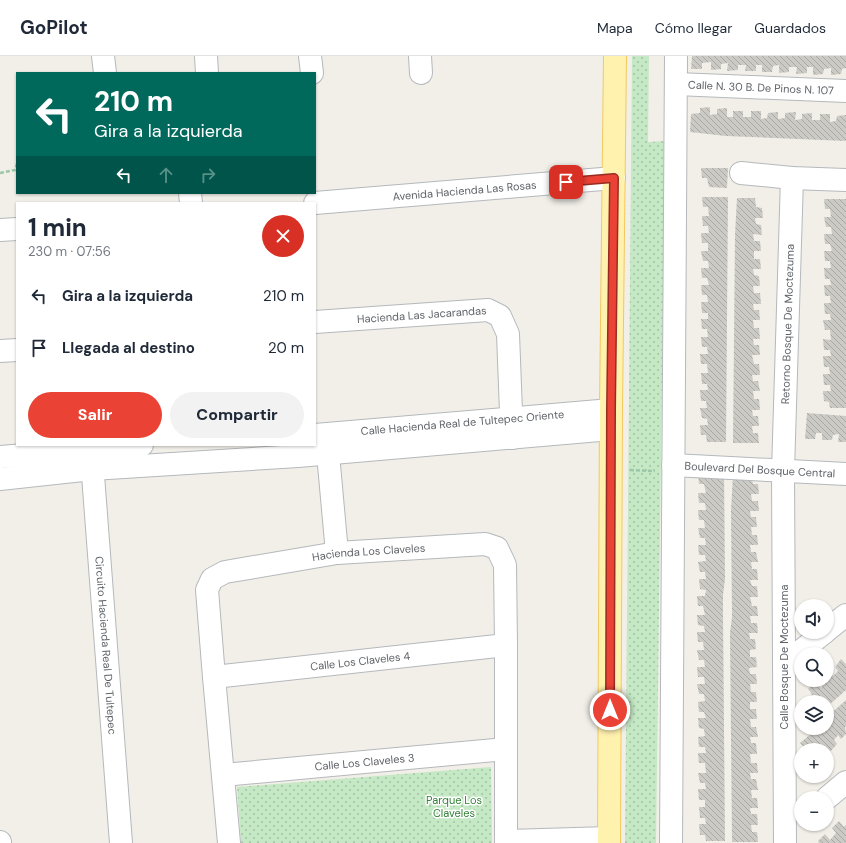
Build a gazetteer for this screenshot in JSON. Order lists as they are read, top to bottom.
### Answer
{
  "streets": {
    "street": [
      "Calle N. 30 B. De Pinos N. 107",
      "Avenida Hacienda Las Rosas",
      "Hacienda Las Jacarandas",
      "Retorno Bosque De Moctezuma",
      "Calle Hacienda Real de Tultepec Oriente",
      "Boulevard Del Bosque Central",
      "Hacienda Los Claveles",
      "Circuito Hacienda Real De Tultepec",
      "Calle Bosque De Moctezuma",
      "Calle Los Claveles 4",
      "Calle Los Claveles 3"
    ]
  },
  "crossings": [
    ["Hacienda Las Jacarandas", "Calle Hacienda Real de Tultepec Oriente"],
    ["Retorno Bosque De Moctezuma", "Boulevard Del Bosque Central"],
    ["Retorno Bosque De Moctezuma", "Calle Bosque De Moctezuma"],
    ["Boulevard Del Bosque Central", "Calle Bosque De Moctezuma"],
    ["Hacienda Los Claveles", "Calle Los Claveles 4"],
    ["Hacienda Los Claveles", "Calle Los Claveles 3"]
  ],
  "parks": ["Parque Los Claveles"],
  "page": {
    "header": "GoPilot",
    "nav": ["Mapa", "Cómo llegar", "Guardados"],
    "turn": ["210 m", "Gira a la izquierda"],
    "heading": ["1 min", "230 m · 07:56"],
    "list": [
      {
        "name": "Gira a la izquierda",
        "value": "210 m"
      },
      {
        "name": "Llegada al destino",
        "value": "20 m"
      }
    ],
    "buttons": ["Salir", "Compartir"],
    "map_buttons": ["+", "−"]
  }
}
